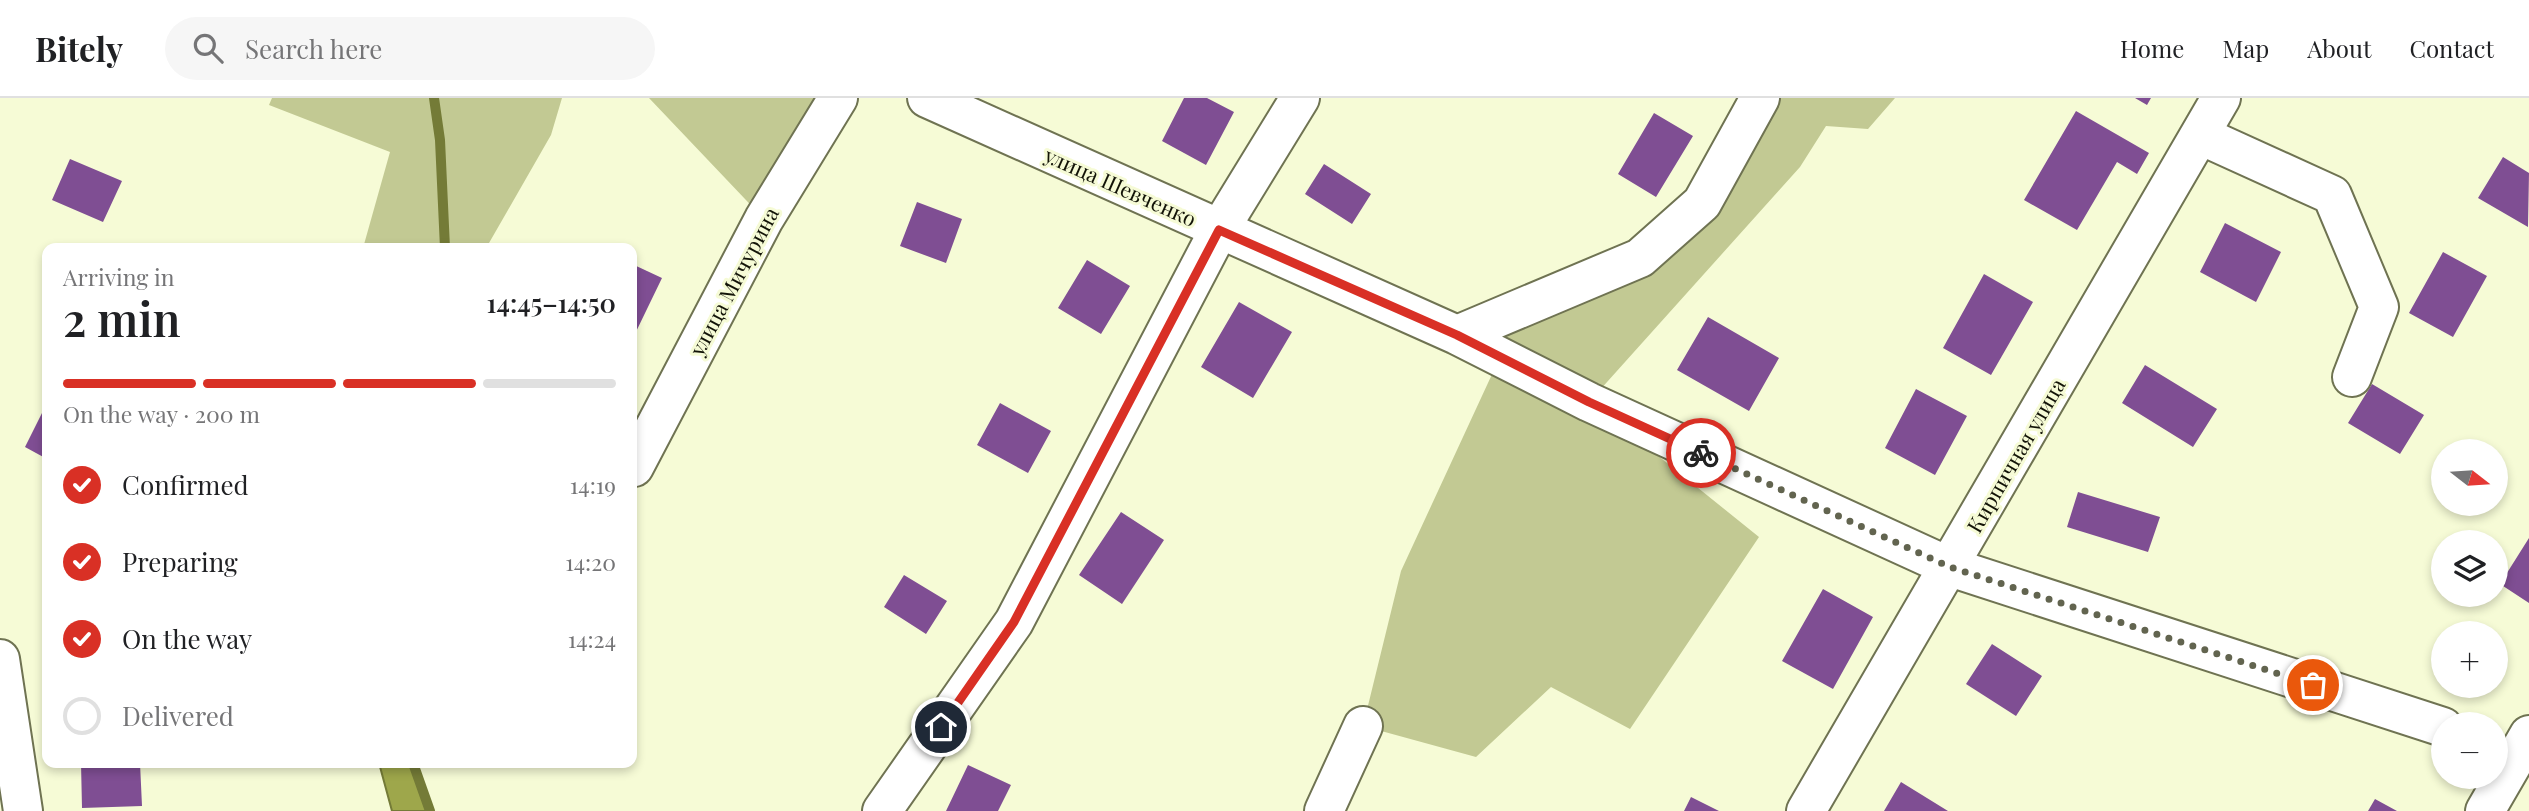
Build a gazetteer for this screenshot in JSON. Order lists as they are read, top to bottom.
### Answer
{
  "streets": {
    "street": ["улица Шевченко", "улица Мичурина", "Кирпичная улица"]
  },
  "crossings": [
    ["улица Шевченко", "Кирпичная улица"]
  ],
  "north": "right",
  "page": {
    "header": "Bitely",
    "search": "Search here",
    "nav": [
      "Home",
      "Map",
      "About",
      "Contact"
    ],
    "heading": ["2 min", "Arriving in", "14:45–14:50"],
    "bar": "On the way · 200 m",
    "map_buttons": ["+", "−"],
    "list": [
      ["Confirmed", "14:19"],
      ["Preparing", "14:20"],
      ["On the way", "14:24"],
      "Delivered"
    ]
  }
}
